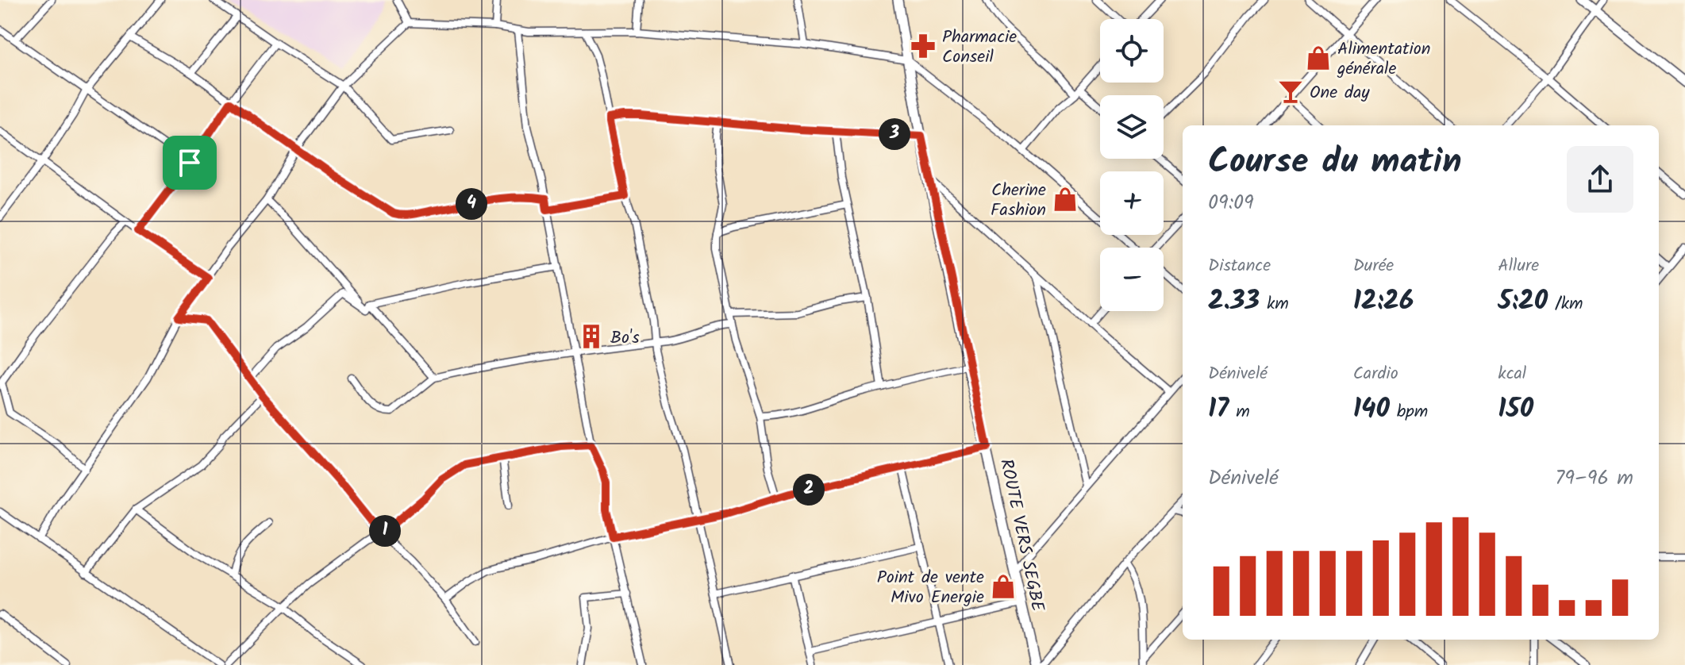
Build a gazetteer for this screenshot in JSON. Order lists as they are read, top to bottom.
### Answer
{
  "streets": {
    "main road": ["ROUTE VERS SEGBE"]
  },
  "places": {
    "pharmacy": ["Pharmacie Conseil"],
    "shop": ["Alimentation générale", "Cherine Fashion", "Point de vente Mivo Energie"],
    "bar": ["One day"],
    "building": ["Bo's"]
  },
  "page": {
    "map_buttons": ["+", "−"],
    "pins": [
      "3",
      "4",
      "2",
      "1"
    ],
    "heading": ["Course du matin", "09:09"],
    "stats": [
      ["Distance", "2.33 km"],
      ["Durée", "12:26"],
      ["Allure", "5:20 /km"],
      ["Dénivelé", "17 m"],
      ["Cardio", "140 bpm"],
      ["kcal", "150"]
    ],
    "chart": ["Dénivelé", "79–96 m"]
  }
}
